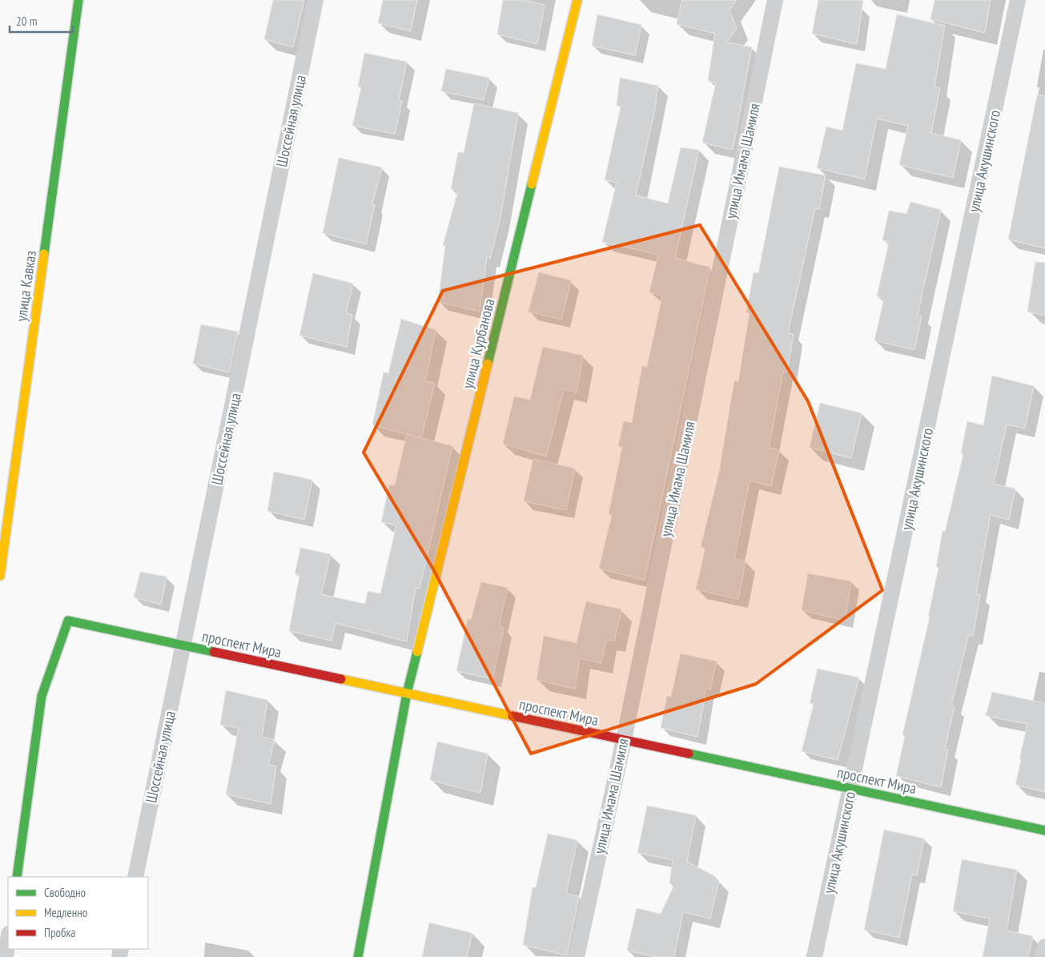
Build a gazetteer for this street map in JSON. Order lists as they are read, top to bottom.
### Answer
{
  "streets": {
    "main road": ["улица Кавказ", "улица Курбанова", "проспект Мира"],
    "street": ["Шоссейная улица", "улица Имама Шамиля", "улица Акушинского"]
  },
  "crossings": [
    ["Шоссейная улица", "проспект Мира"],
    ["улица Имама Шамиля", "проспект Мира"],
    ["улица Акушинского", "проспект Мира"],
    ["улица Курбанова", "проспект Мира"]
  ],
  "legend": ["Свободно", "Медленно", "Пробка"],
  "scale_bar": "20 m"
}
